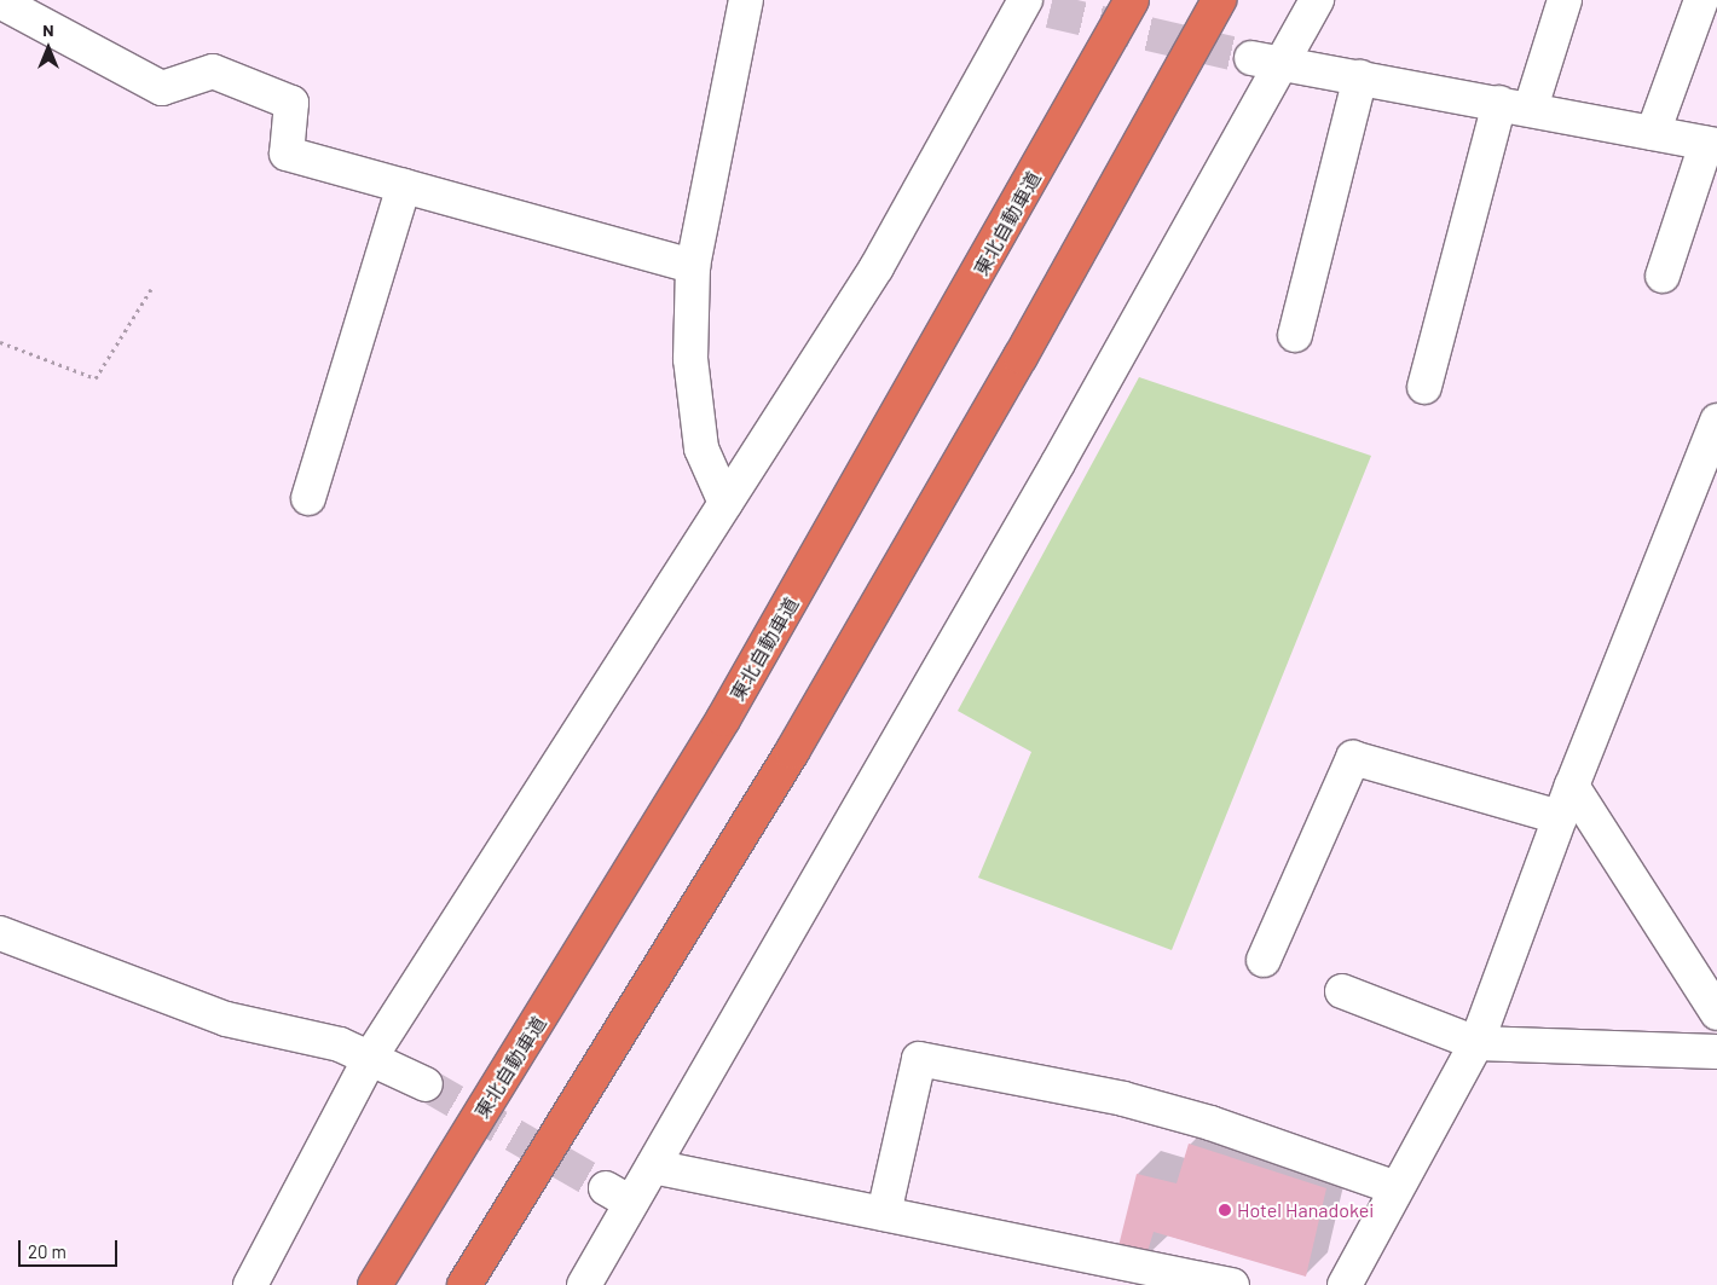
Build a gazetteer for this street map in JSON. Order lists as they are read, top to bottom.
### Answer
{
  "streets": {
    "highway": ["東北自動車道"]
  },
  "places": ["Hotel Hanadokei"],
  "scale_bar": "20 m",
  "north": "top"
}
